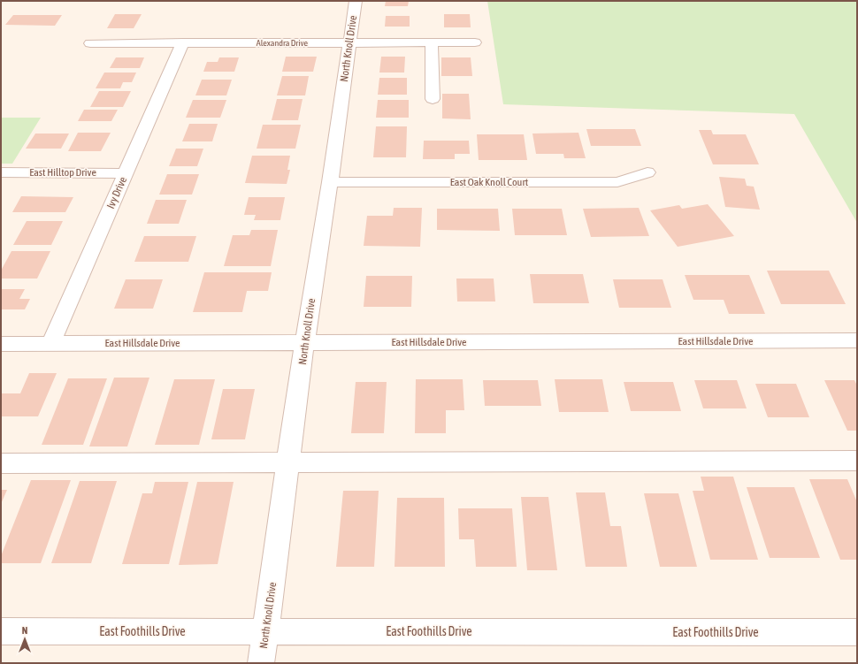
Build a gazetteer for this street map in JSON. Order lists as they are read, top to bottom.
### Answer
{
  "streets": {
    "street": [
      "Alexandra Drive",
      "North Knoll Drive",
      "East Hilltop Drive",
      "East Oak Knoll Court",
      "Ivy Drive",
      "East Hillsdale Drive",
      "East Foothills Drive"
    ]
  },
  "crossings": [
    ["Alexandra Drive", "North Knoll Drive"],
    ["Alexandra Drive", "Ivy Drive"],
    ["North Knoll Drive", "East Oak Knoll Court"],
    ["North Knoll Drive", "East Hillsdale Drive"],
    ["North Knoll Drive", "East Foothills Drive"],
    ["East Hilltop Drive", "Ivy Drive"],
    ["Ivy Drive", "East Hillsdale Drive"]
  ],
  "north": "top"
}
